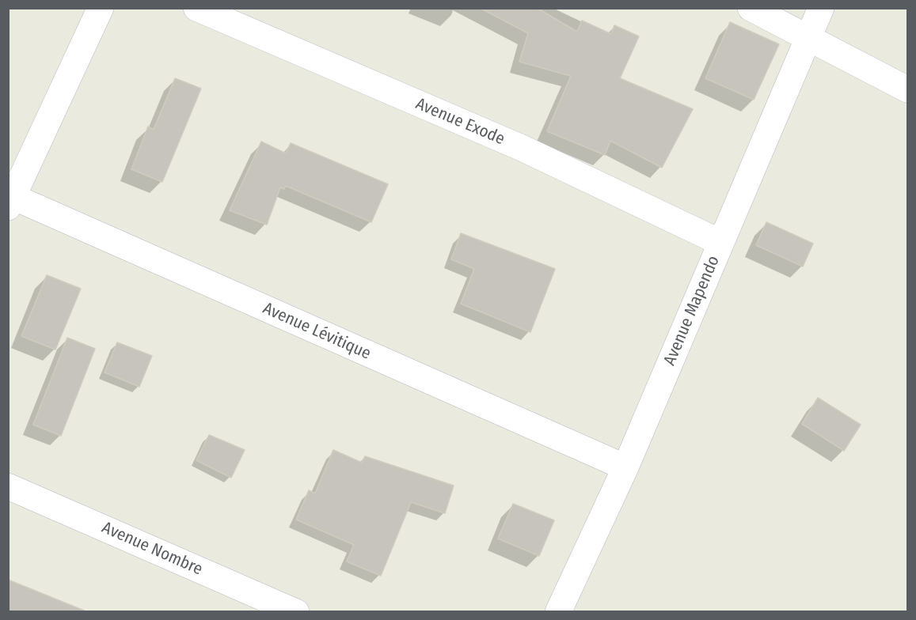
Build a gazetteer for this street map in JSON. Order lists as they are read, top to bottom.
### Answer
{
  "streets": {
    "street": [
      "Avenue Exode",
      "Avenue Mapendo",
      "Avenue Lévitique",
      "Avenue Nombre"
    ]
  },
  "crossings": [
    ["Avenue Exode", "Avenue Mapendo"],
    ["Avenue Mapendo", "Avenue Lévitique"]
  ]
}
